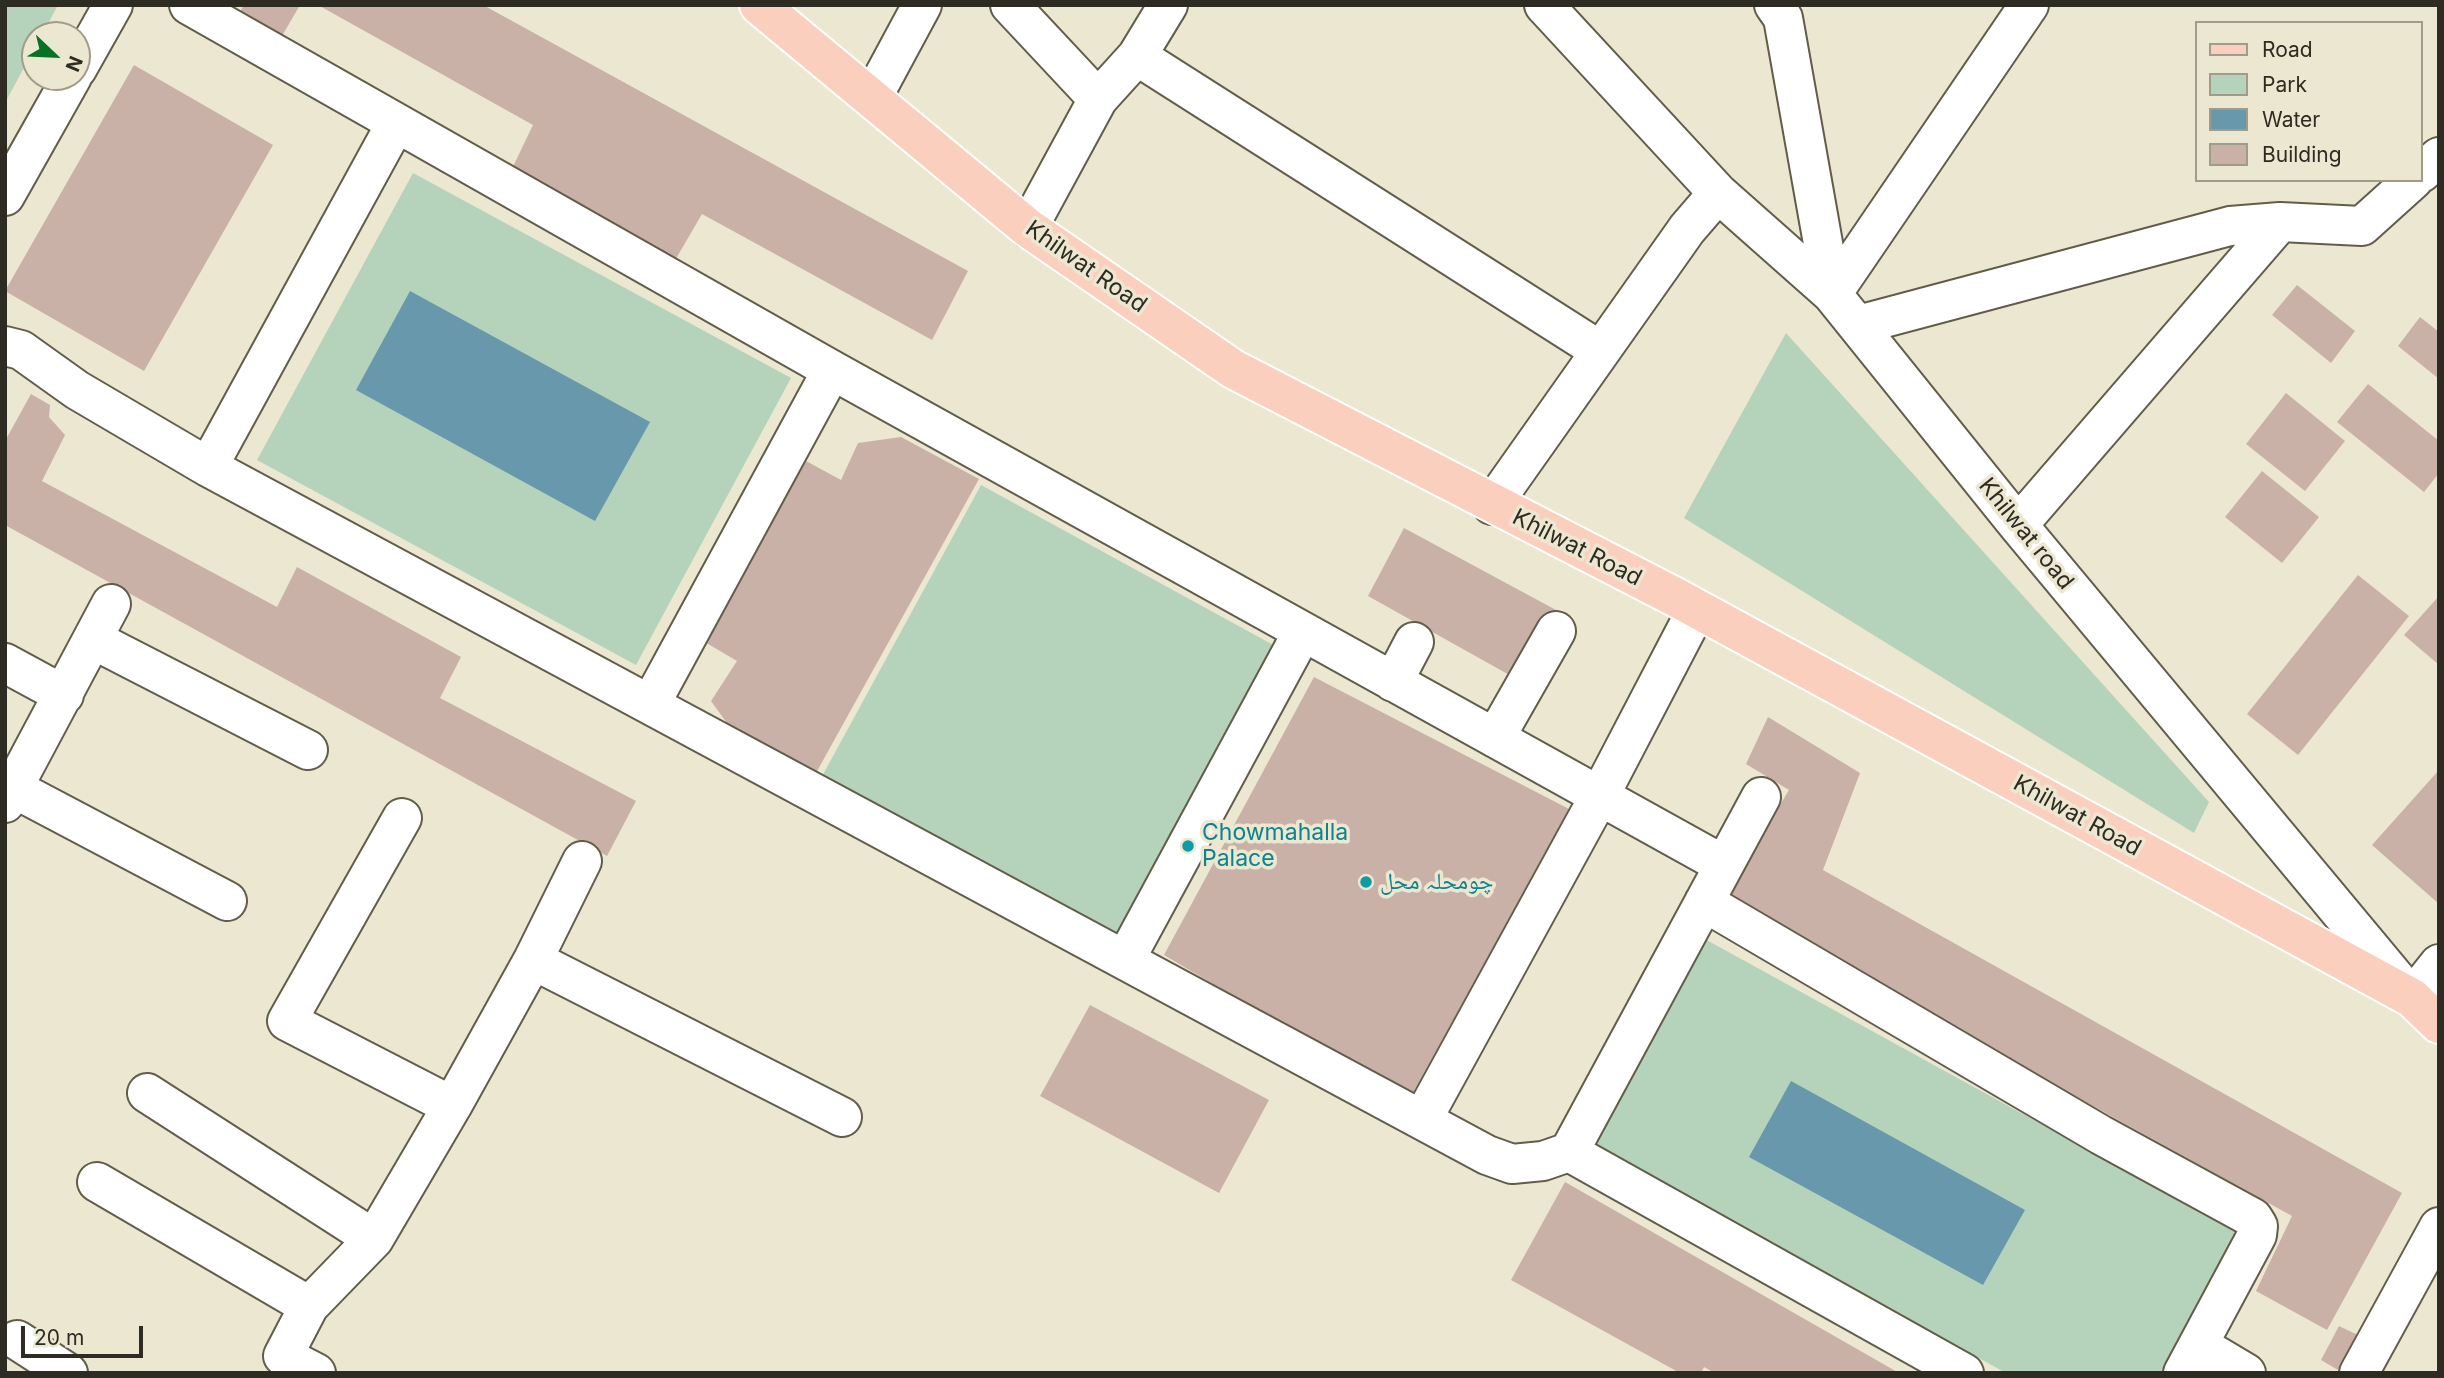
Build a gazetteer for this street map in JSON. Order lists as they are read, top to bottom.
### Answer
{
  "streets": {
    "main road": ["Khilwat Road"],
    "street": ["Khilwat road"]
  },
  "crossings": [
    ["Khilwat Road", "Khilwat road"]
  ],
  "places": ["Chowmahalla Palace", "چومحلہ محل"],
  "legend": [
    "Road",
    "Park",
    "Water",
    "Building"
  ],
  "scale_bar": "20 m",
  "north": "bottom right"
}
